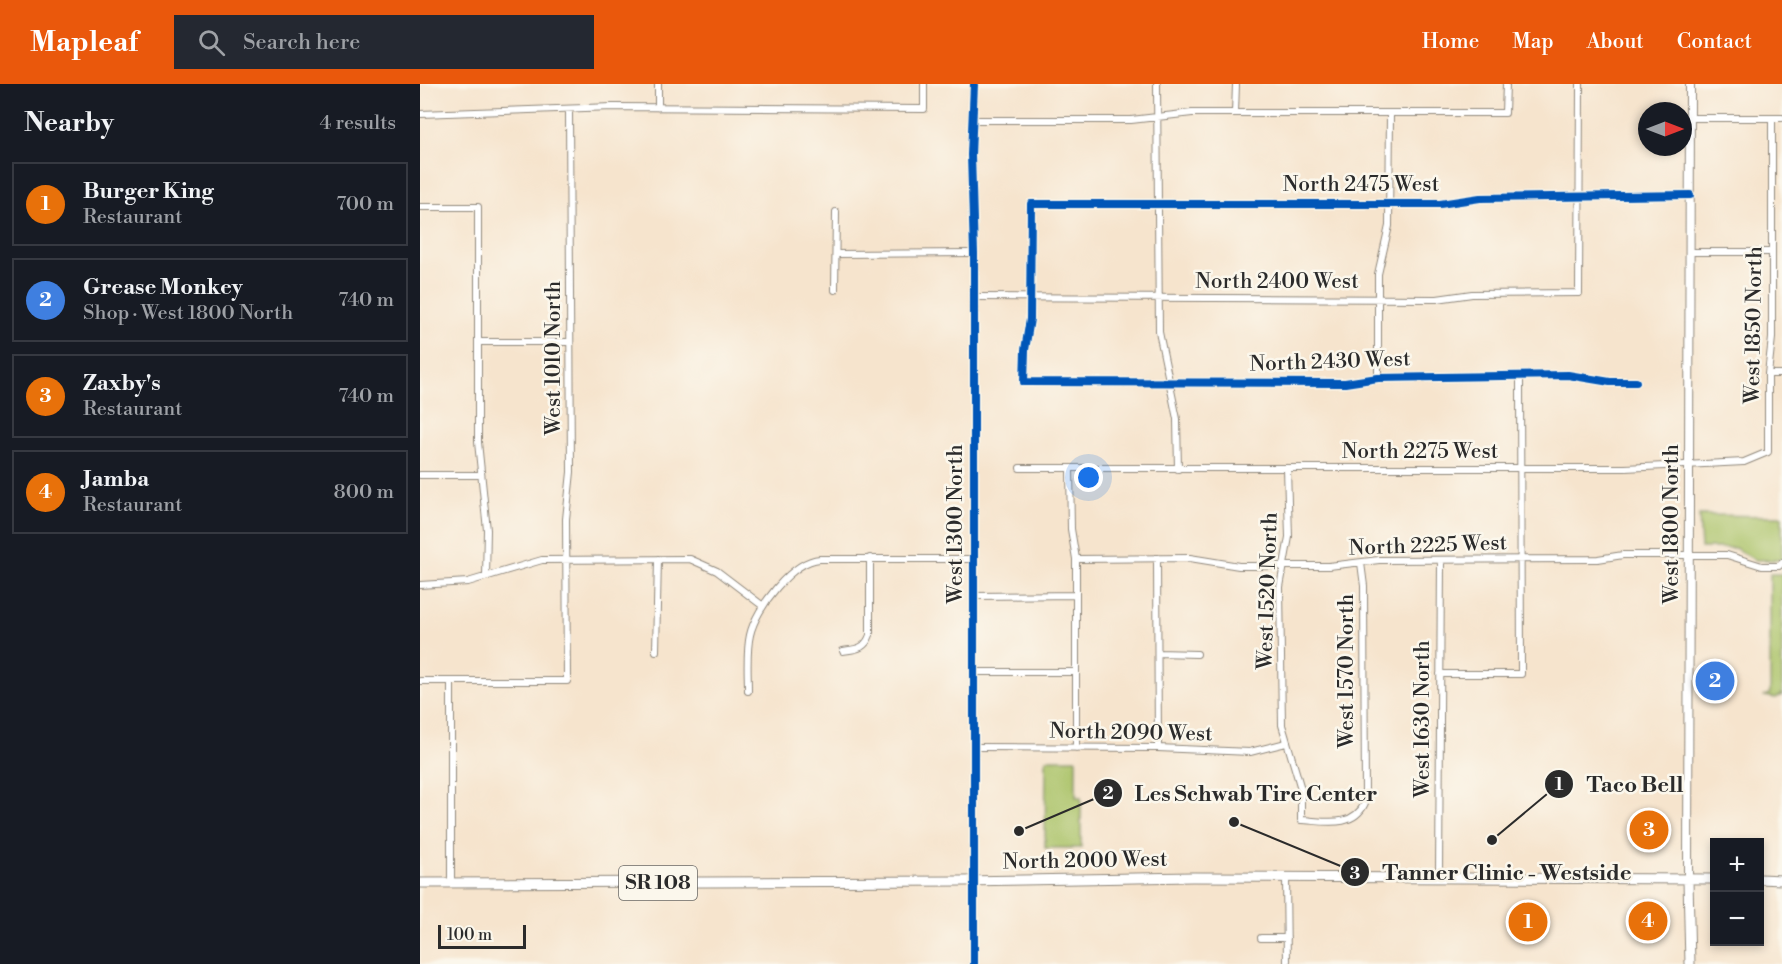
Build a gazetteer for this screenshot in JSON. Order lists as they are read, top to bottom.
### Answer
{
  "streets": {
    "main road": ["West 1800 North", "North 2000 West", "SR 108"],
    "street": [
      "North 2475 West",
      "North 2400 West",
      "West 1850 North",
      "West 1010 North",
      "North 2430 West",
      "North 2275 West",
      "West 1300 North",
      "North 2225 West",
      "West 1520 North",
      "West 1570 North",
      "West 1630 North",
      "North 2090 West"
    ]
  },
  "crossings": [
    ["North 2475 West", "North 2400 West"],
    ["North 2475 West", "North 2430 West"],
    ["North 2475 West", "West 1800 North"],
    ["North 2400 West", "North 2430 West"],
    ["North 2400 West", "West 1300 North"],
    ["West 1850 North", "North 2275 West"],
    ["West 1850 North", "West 1800 North"],
    ["North 2275 West", "West 1800 North"],
    ["North 2275 West", "West 1520 North"],
    ["West 1300 North", "North 2090 West"],
    ["West 1300 North", "North 2000 West"],
    ["West 1800 North", "North 2225 West"],
    ["West 1800 North", "North 2000 West"],
    ["North 2225 West", "West 1520 North"],
    ["North 2225 West", "West 1570 North"],
    ["North 2225 West", "West 1630 North"],
    ["West 1520 North", "West 1570 North"],
    ["West 1520 North", "North 2090 West"],
    ["West 1630 North", "North 2000 West"]
  ],
  "places": ["Tanner Clinic - Westside", "Les Schwab Tire Center", "Taco Bell"],
  "scale_bar": "100 m",
  "north": "right",
  "page": {
    "header": "Mapleaf",
    "search": "Search here",
    "nav": [
      "Home",
      "Map",
      "About",
      "Contact"
    ],
    "heading": ["Nearby", "4 results"],
    "list": [
      {
        "mark": "1",
        "name": "Burger King",
        "note": "Restaurant",
        "value": "700 m"
      },
      {
        "mark": "2",
        "name": "Grease Monkey",
        "note": "Shop · West 1800 North",
        "value": "740 m"
      },
      {
        "mark": "3",
        "name": "Zaxby's",
        "note": "Restaurant",
        "value": "740 m"
      },
      {
        "mark": "4",
        "name": "Jamba",
        "note": "Restaurant",
        "value": "800 m"
      }
    ],
    "pins": [
      "2",
      "3",
      "4",
      "1"
    ],
    "map_buttons": ["+", "−"],
    "scale": "100 m"
  }
}
